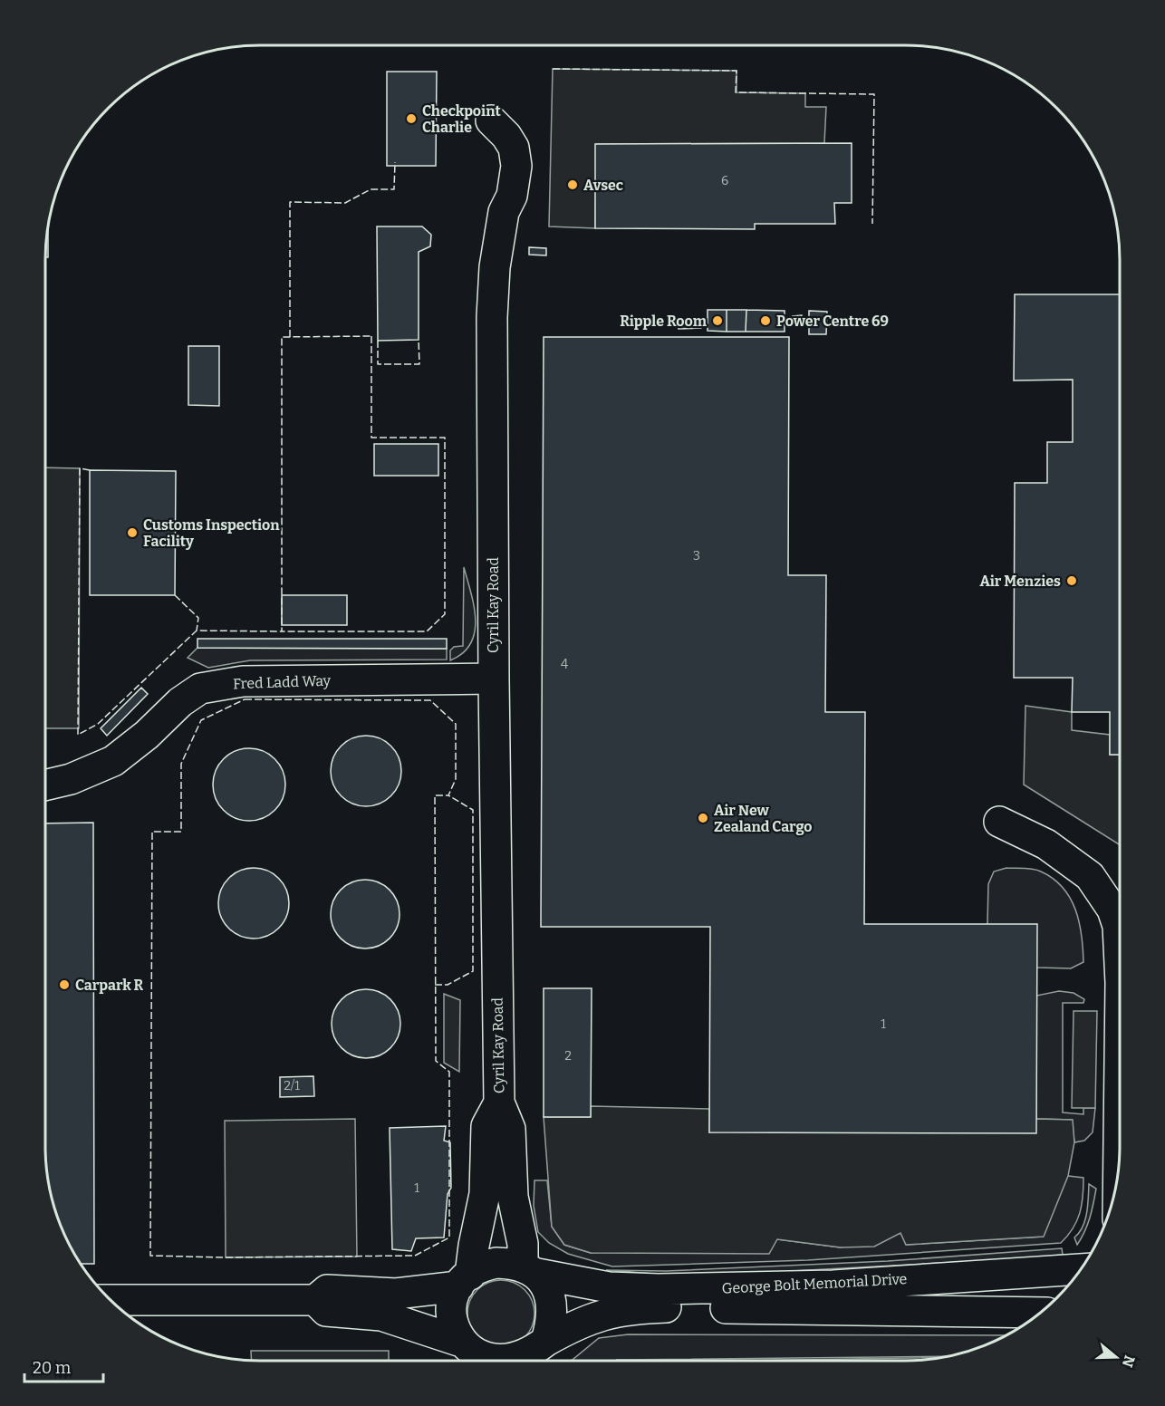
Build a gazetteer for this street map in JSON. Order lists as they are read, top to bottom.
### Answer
{
  "streets": {
    "street": ["Cyril Kay Road", "Fred Ladd Way", "George Bolt Memorial Drive"]
  },
  "crossings": [
    ["Cyril Kay Road", "Fred Ladd Way"],
    ["Cyril Kay Road", "George Bolt Memorial Drive"]
  ],
  "places": [
    "Checkpoint Charlie",
    "Avsec",
    "Ripple Room",
    "Power Centre 69",
    "Customs Inspection Facility",
    "Air Menzies",
    "Air New Zealand Cargo",
    "Carpark R"
  ],
  "house_numbers": [
    "6",
    "3",
    "4",
    "1",
    "2",
    "2/1",
    "1"
  ],
  "scale_bar": "20 m",
  "north": "right"
}
